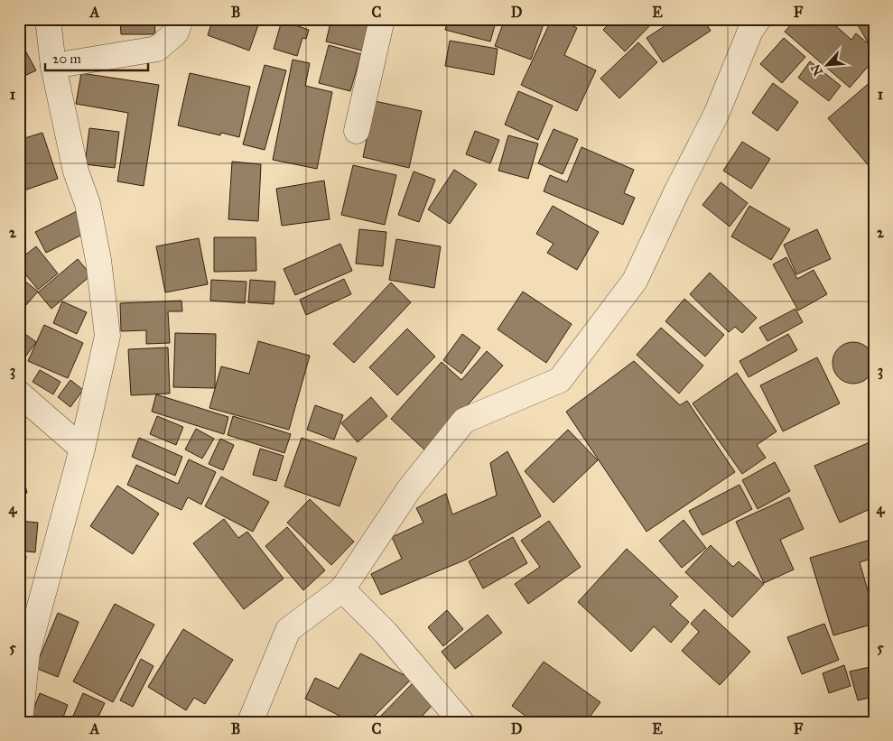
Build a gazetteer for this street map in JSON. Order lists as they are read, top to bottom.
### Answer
{
  "scale_bar": "20 m",
  "north": "bottom left",
  "grid": {
    "columns": [
      "A",
      "B",
      "C",
      "D",
      "E",
      "F"
    ],
    "rows": [
      "1",
      "2",
      "3",
      "4",
      "5"
    ]
  }
}
